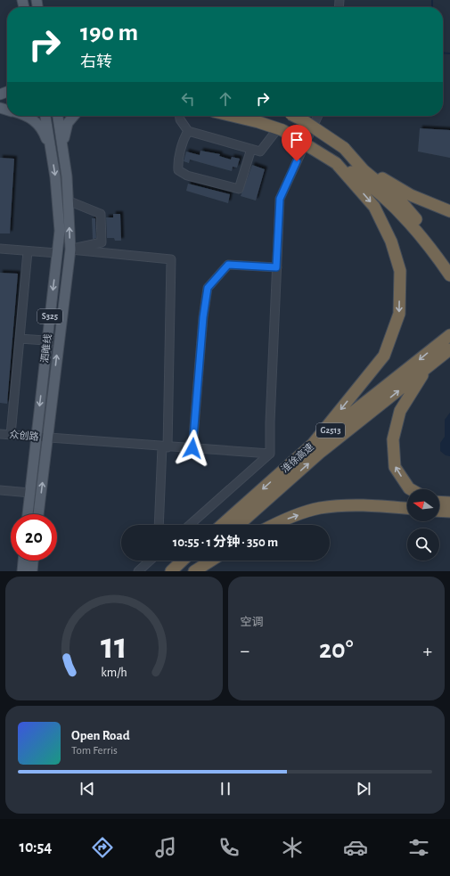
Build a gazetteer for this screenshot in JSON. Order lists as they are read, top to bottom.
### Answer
{
  "streets": {
    "highway": ["G2513", "淮徐高速"],
    "main road": ["S325", "泗睢线"],
    "street": ["众创路"]
  },
  "crossings": [
    ["泗睢线", "众创路"]
  ],
  "north": "left",
  "page": {
    "turn": ["190 m", "右转"],
    "limit": "20",
    "trip": "10:55 · 1 分钟 · 350 m",
    "tile": "空调",
    "heat": ["−", "20°", "+"],
    "song": ["Open Road", "Tom Ferris"],
    "tabs": "10:54",
    "gauge": ["11", "km/h"]
  }
}
